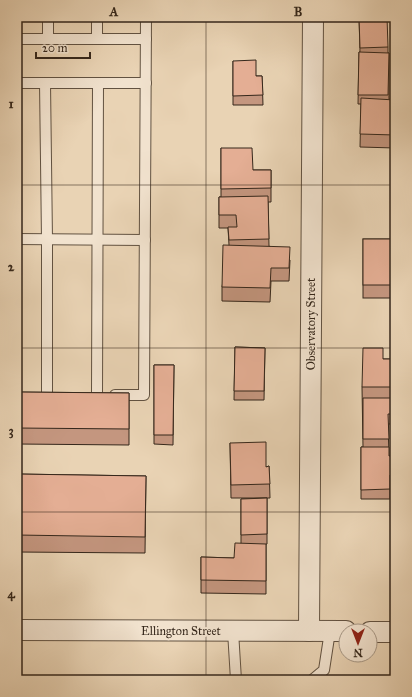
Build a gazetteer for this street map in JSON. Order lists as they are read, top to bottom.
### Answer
{
  "streets": {
    "street": ["Observatory Street", "Ellington Street"]
  },
  "crossings": [
    ["Observatory Street", "Ellington Street"]
  ],
  "scale_bar": "20 m",
  "north": "bottom",
  "grid": {
    "columns": ["A", "B"],
    "rows": [
      "1",
      "2",
      "3",
      "4"
    ]
  }
}
